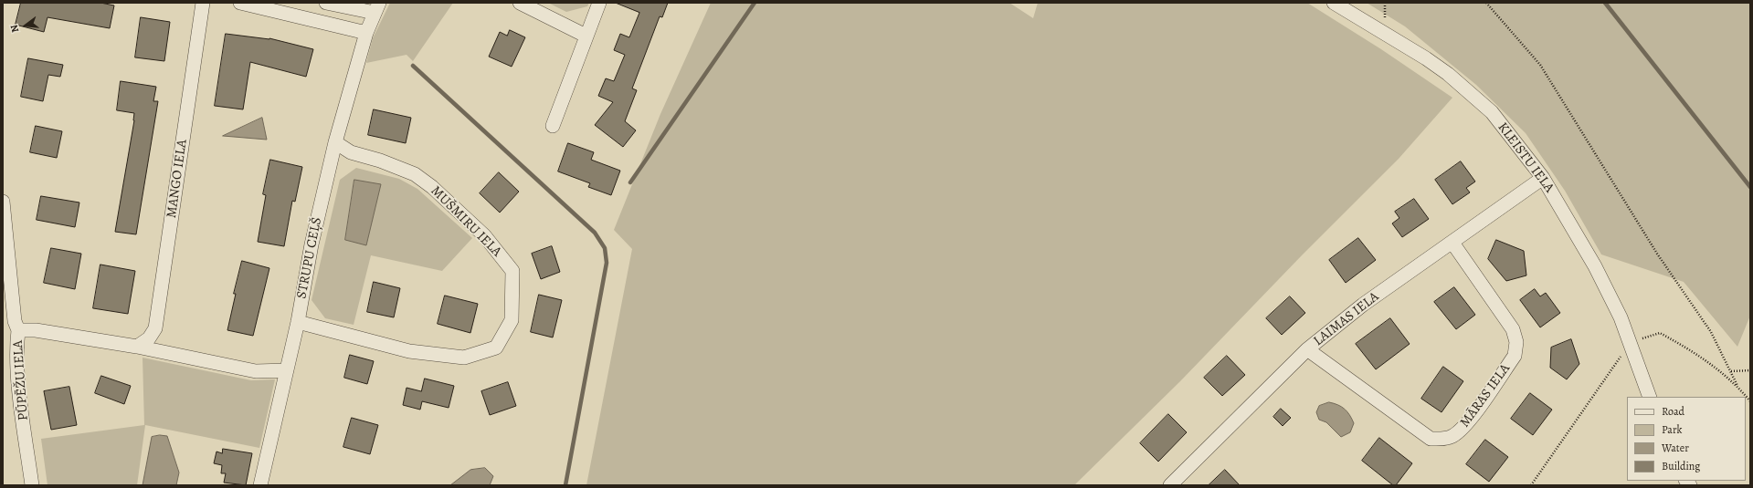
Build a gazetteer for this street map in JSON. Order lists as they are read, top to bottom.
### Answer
{
  "streets": {
    "street": [
      "KLEISTU IELA",
      "MANGO IELA",
      "MUŠMIRU IELA",
      "STRUPU CEĻŠ",
      "LAIMAS IELA",
      "PŪPĒŽU IELA",
      "MĀRAS IELA"
    ]
  },
  "crossings": [
    ["KLEISTU IELA", "LAIMAS IELA"],
    ["MANGO IELA", "PŪPĒŽU IELA"],
    ["MUŠMIRU IELA", "STRUPU CEĻŠ"],
    ["STRUPU CEĻŠ", "PŪPĒŽU IELA"],
    ["LAIMAS IELA", "MĀRAS IELA"]
  ],
  "legend": [
    "Road",
    "Park",
    "Water",
    "Building"
  ],
  "north": "left"
}
